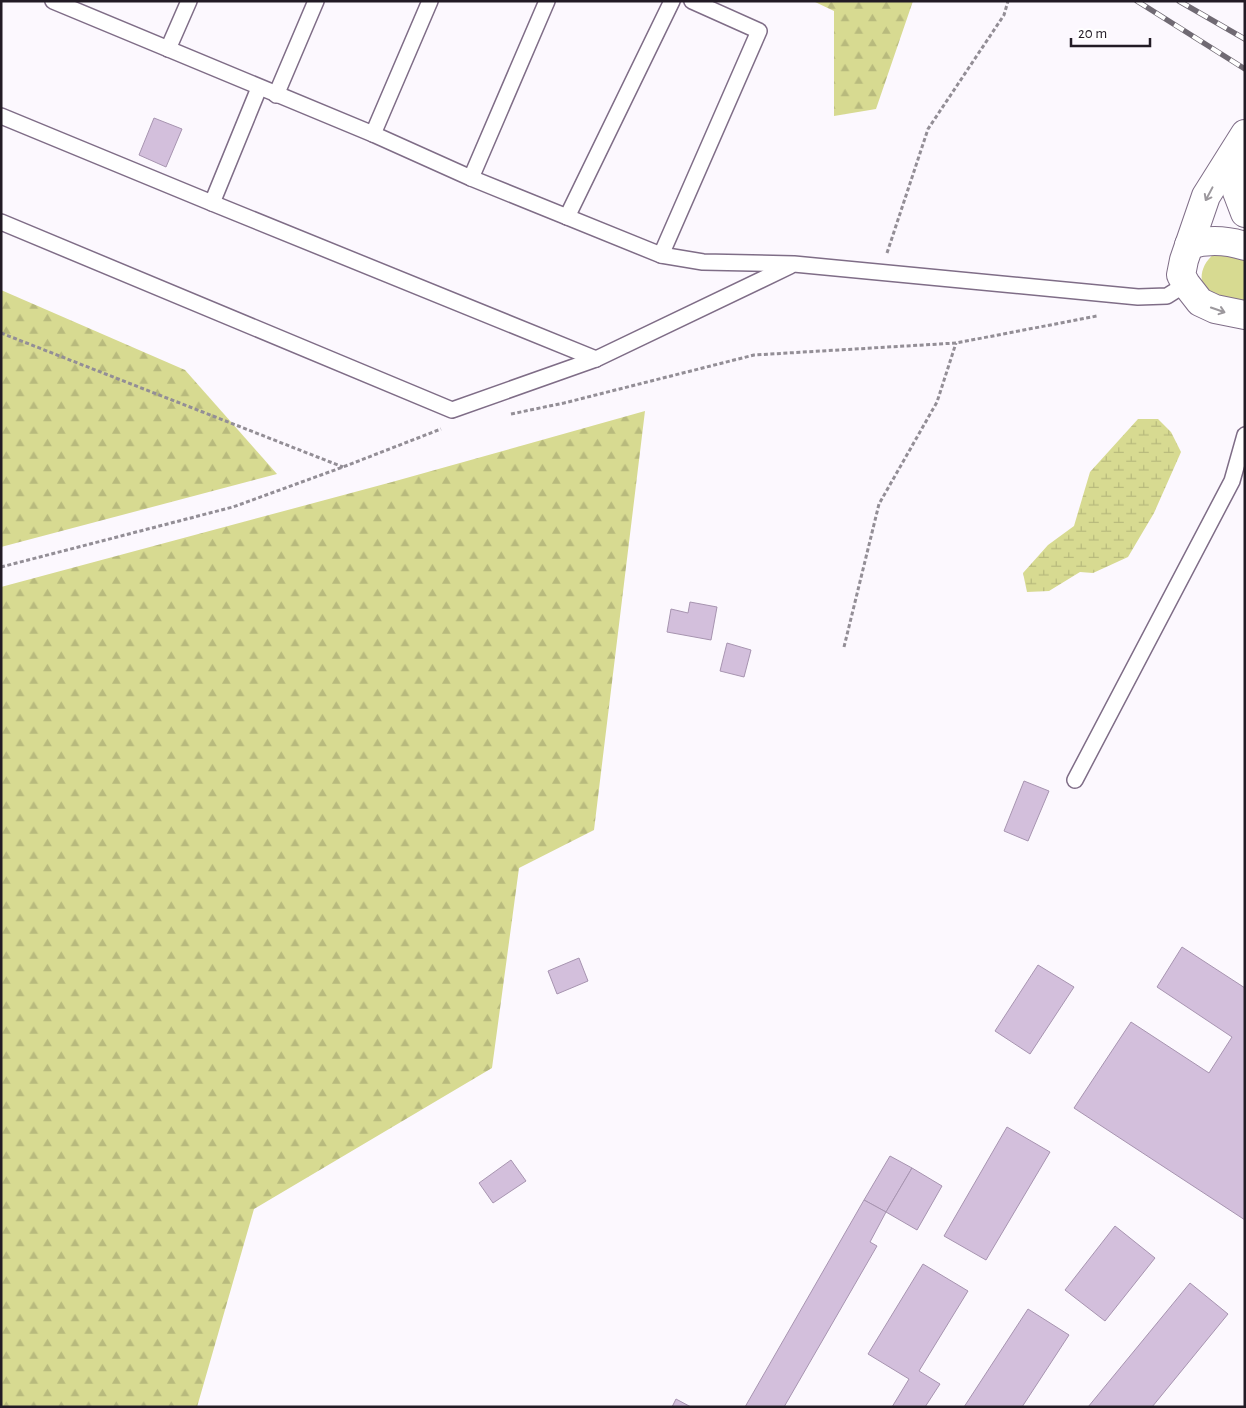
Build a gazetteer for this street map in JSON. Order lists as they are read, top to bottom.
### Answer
{
  "scale_bar": "20 m"
}
